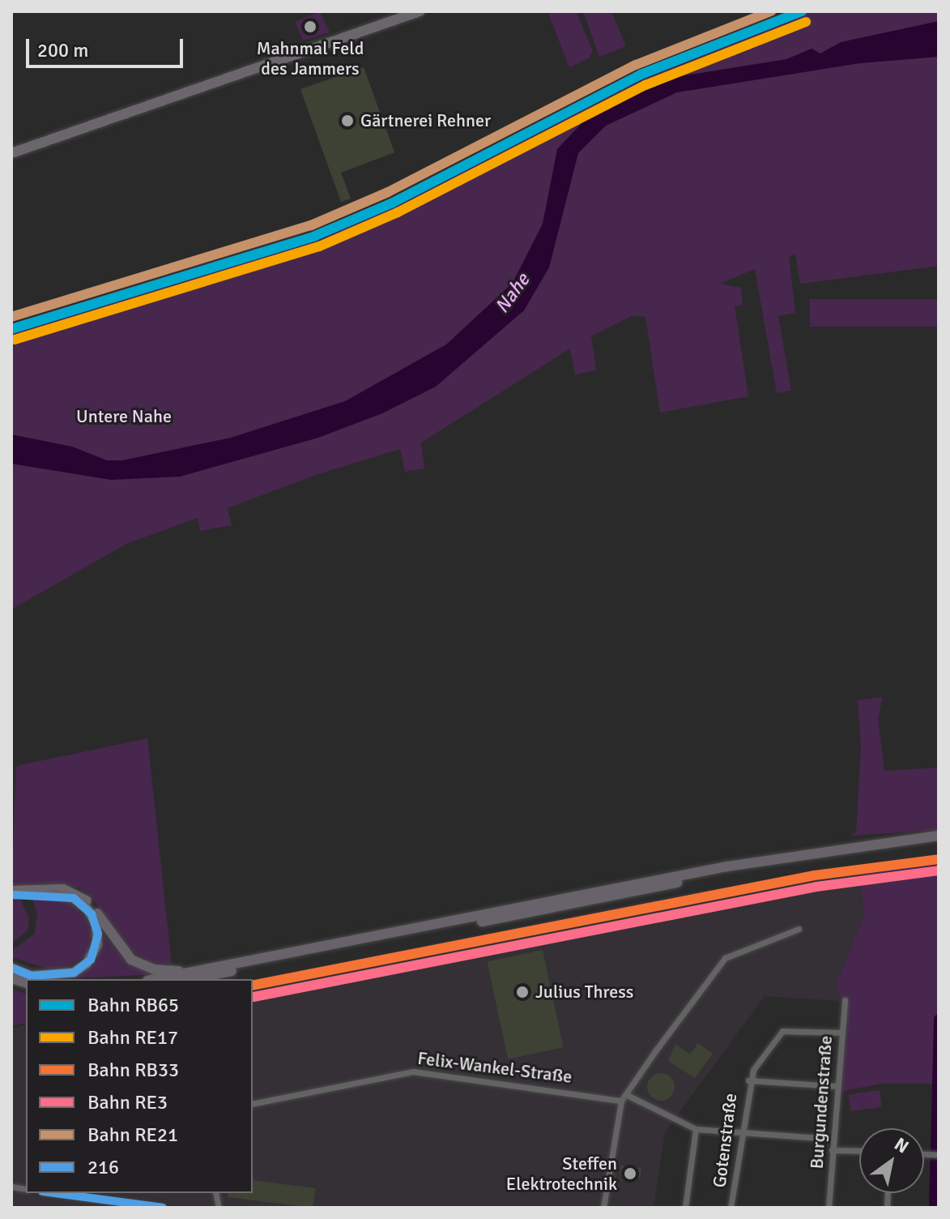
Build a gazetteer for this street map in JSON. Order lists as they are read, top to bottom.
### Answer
{
  "streets": {
    "street": ["Felix-Wankel-Straße", "Burgundenstraße", "Gotenstraße"]
  },
  "crossings": [
    ["Burgundenstraße", "Gotenstraße"]
  ],
  "water": ["Nahe"],
  "parks": ["Untere Nahe"],
  "places": [
    "Mahnmal Feld des Jammers",
    "Gärtnerei Rehner",
    "Julius Thress",
    "Steffen Elektrotechnik"
  ],
  "lines": [
    "rail line RB65",
    "rail line RE21",
    "rail line RE17",
    "rail line RB33",
    "rail line RE3",
    "transit line 216"
  ],
  "legend": [
    "Bahn RB65",
    "Bahn RE17",
    "Bahn RB33",
    "Bahn RE3",
    "Bahn RE21",
    "216"
  ],
  "scale_bar": "200 m",
  "north": "top right"
}
